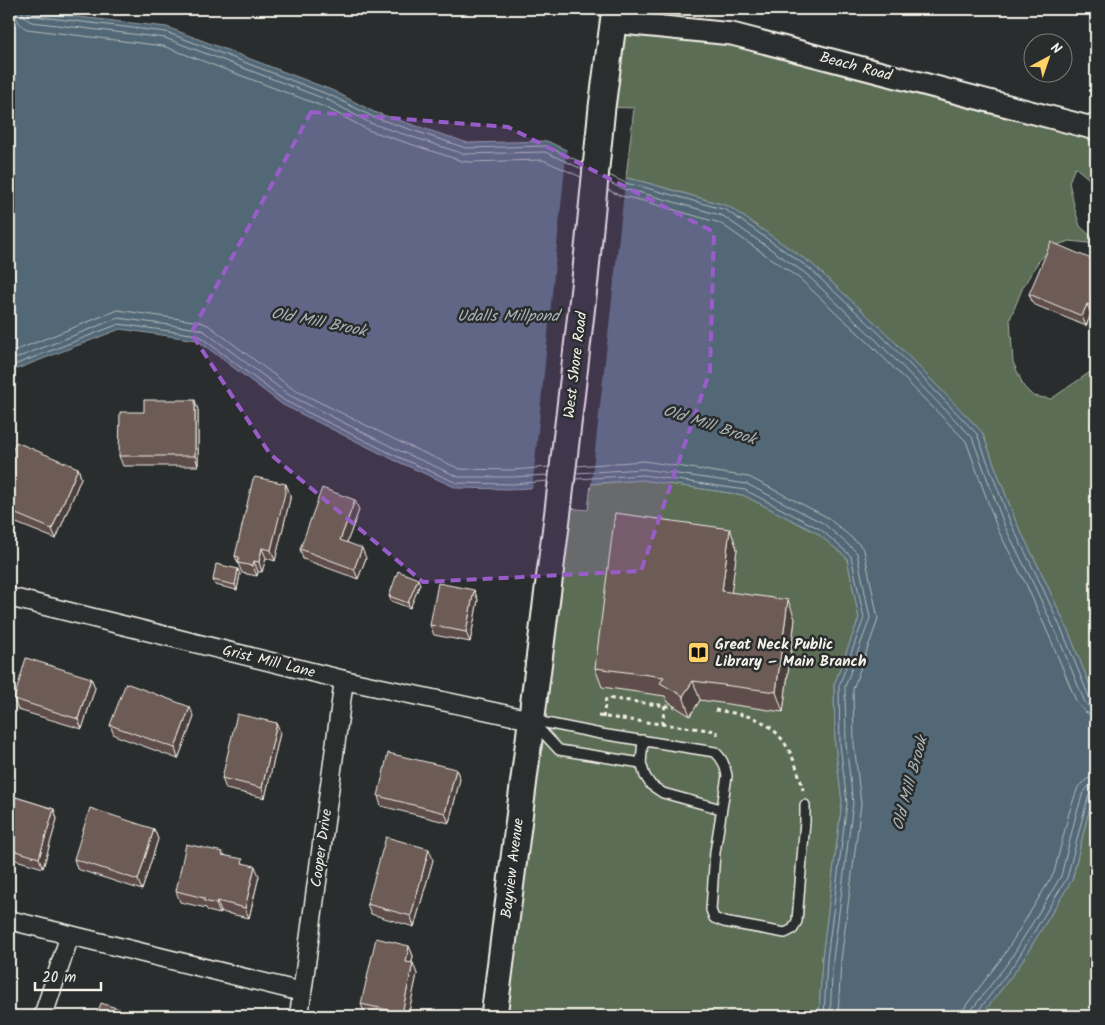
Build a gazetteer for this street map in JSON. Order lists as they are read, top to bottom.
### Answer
{
  "streets": {
    "main road": ["West Shore Road", "Bayview Avenue"],
    "street": ["Beach Road", "Grist Mill Lane", "Cooper Drive"]
  },
  "crossings": [
    ["Beach Road", "West Shore Road"],
    ["West Shore Road", "Grist Mill Lane"],
    ["West Shore Road", "Bayview Avenue"],
    ["Grist Mill Lane", "Cooper Drive"],
    ["Grist Mill Lane", "Bayview Avenue"]
  ],
  "water": ["Udalls Millpond", "Old Mill Brook"],
  "places": {
    "library": ["Great Neck Public Library – Main Branch"]
  },
  "scale_bar": "20 m",
  "north": "top right"
}
